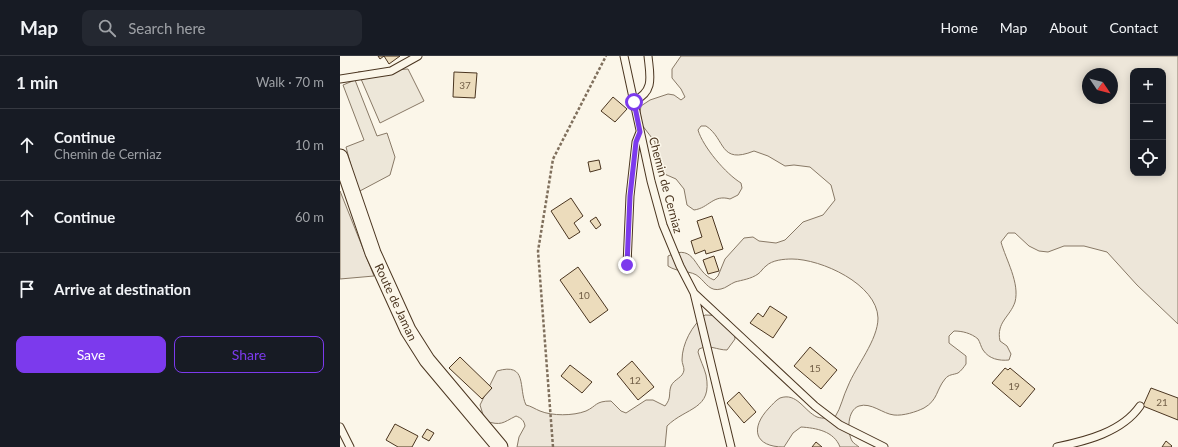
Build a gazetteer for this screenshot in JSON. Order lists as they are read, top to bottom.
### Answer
{
  "streets": {
    "street": ["Route de Jaman"],
    "lane": ["Chemin de Cerniaz"]
  },
  "house_numbers": [
    "37",
    "10",
    "15",
    "12",
    "19",
    "21"
  ],
  "north": "bottom right",
  "page": {
    "header": "Map",
    "search": "Search here",
    "nav": [
      "Home",
      "Map",
      "About",
      "Contact"
    ],
    "heading": ["1 min", "Walk · 70 m"],
    "map_buttons": ["+", "−"],
    "list": [
      ["Continue", "Chemin de Cerniaz", "10 m"],
      ["Continue", "60 m"],
      "Arrive at destination"
    ],
    "buttons": ["Save", "Share"]
  }
}
